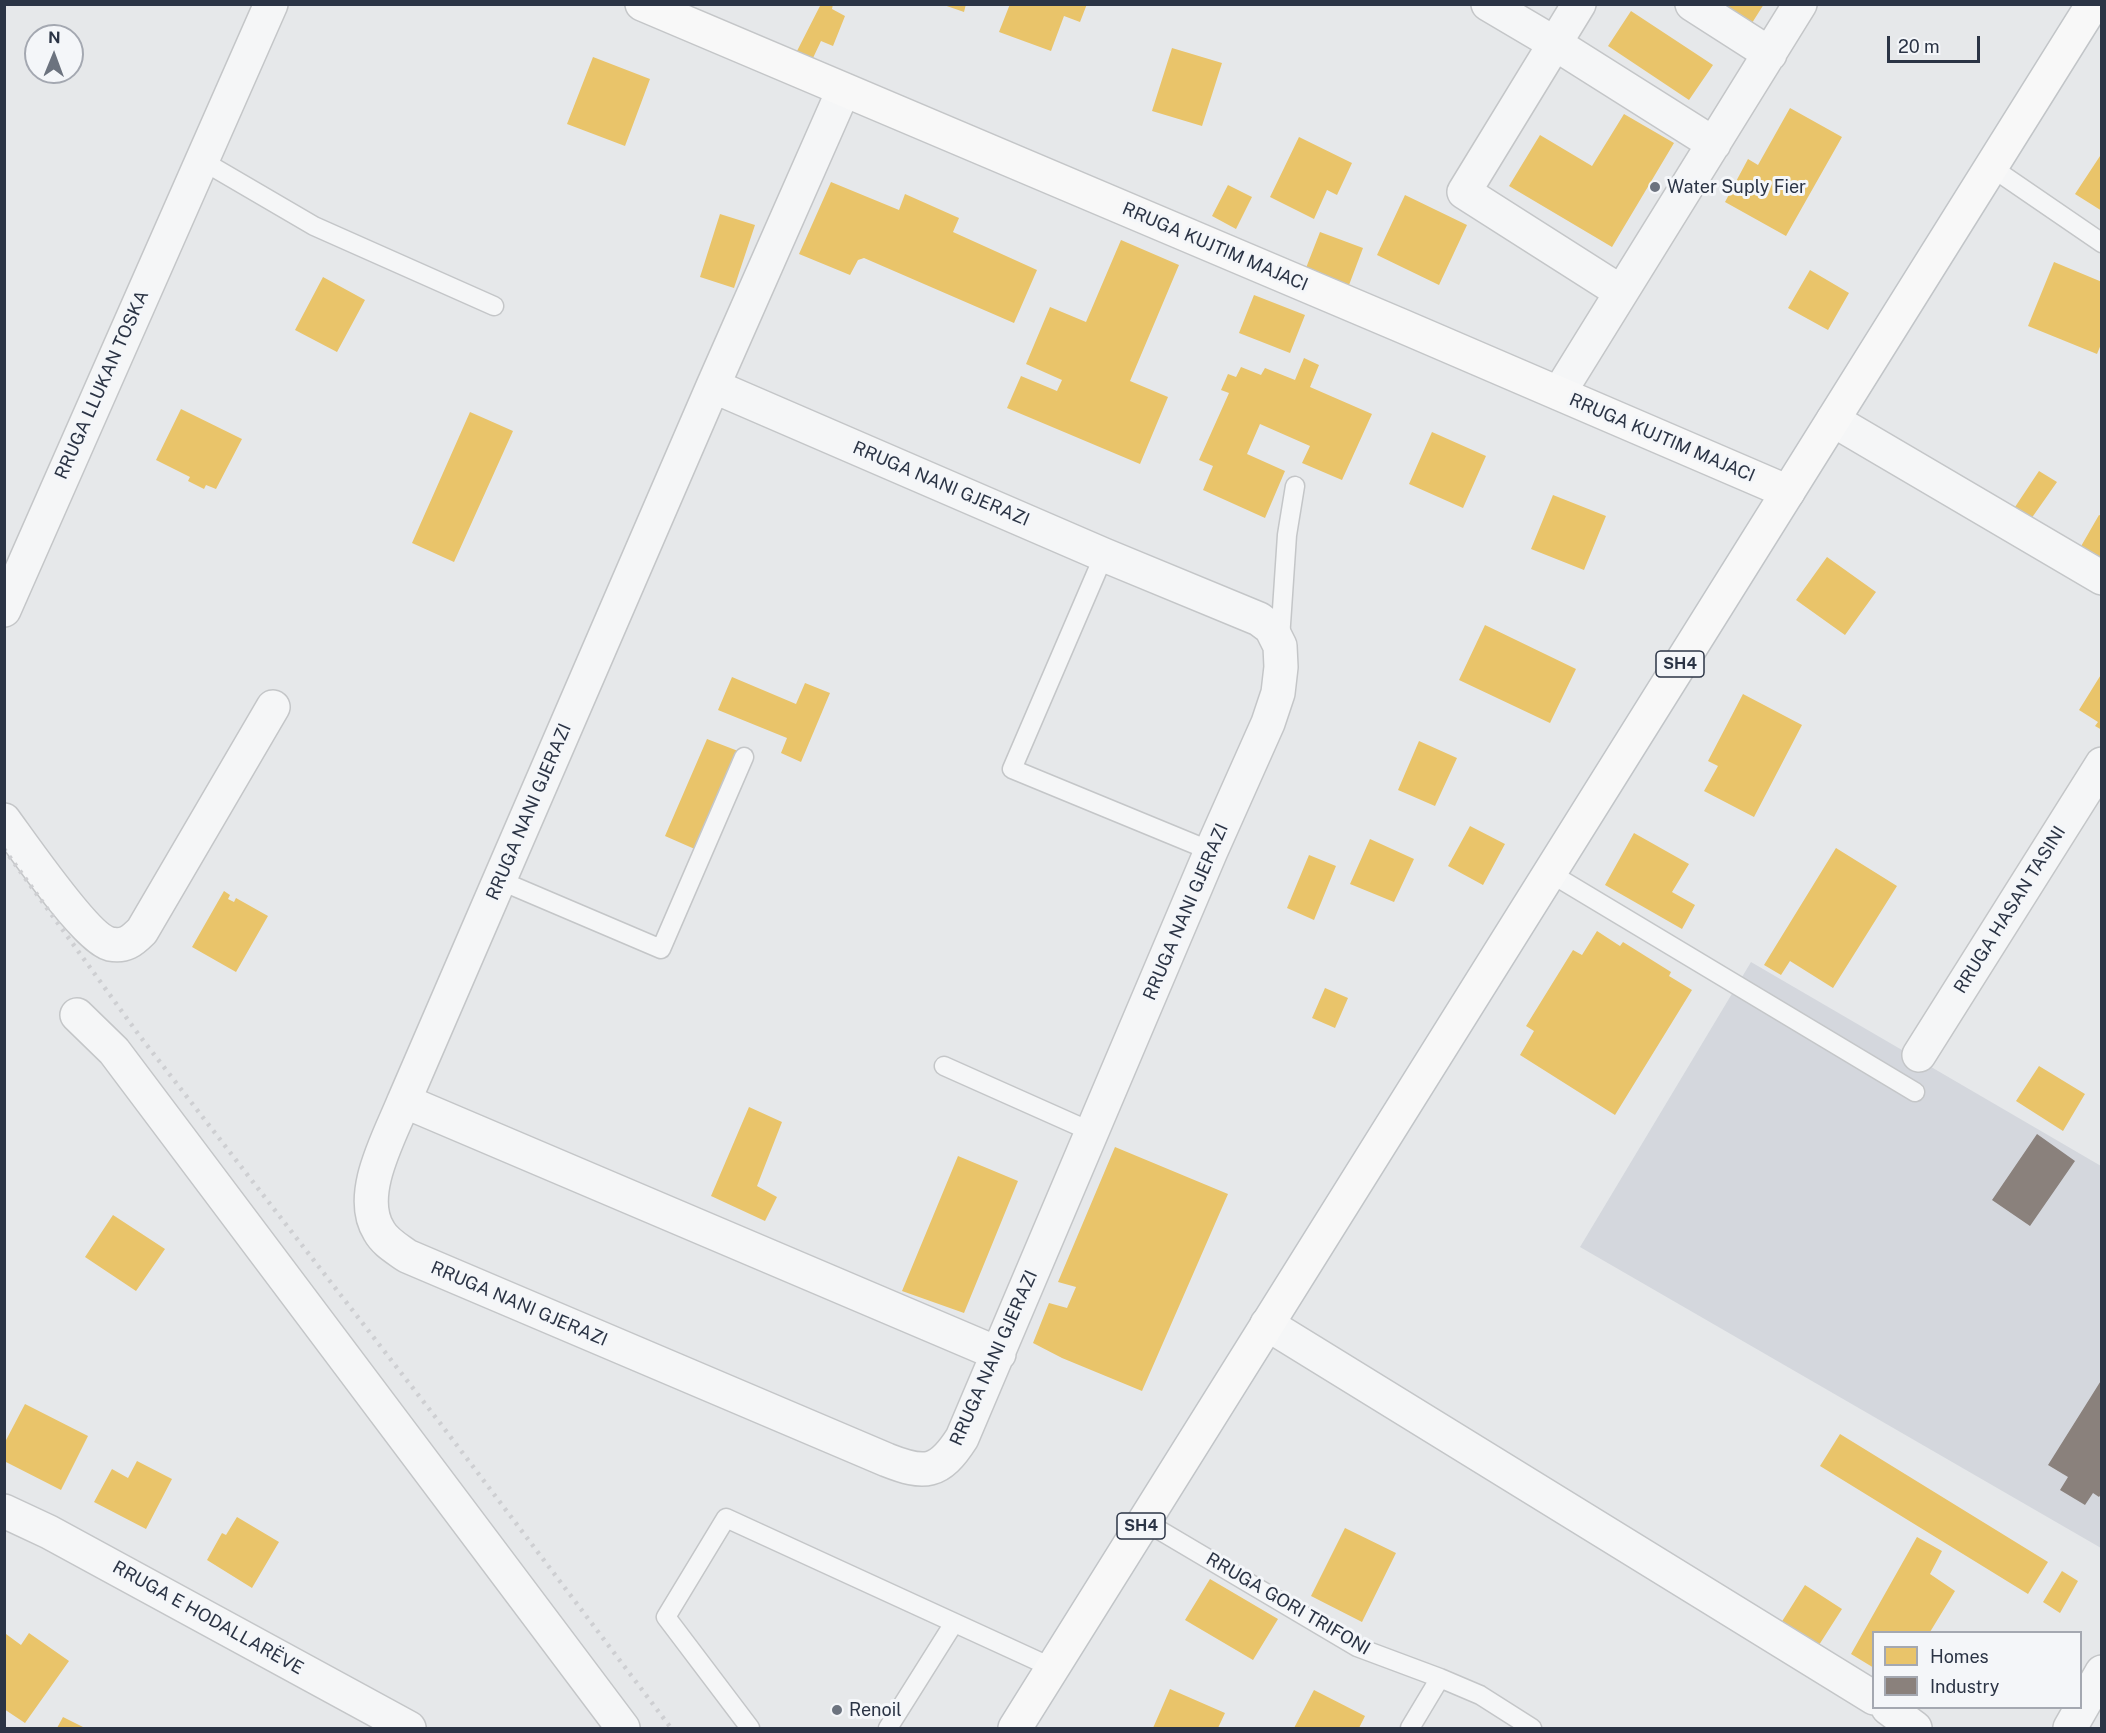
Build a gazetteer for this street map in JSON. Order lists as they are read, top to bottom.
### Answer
{
  "streets": {
    "main road": ["RRUGA KUJTIM MAJACI", "SH4"],
    "street": [
      "RRUGA LLUKAN TOSKA",
      "RRUGA NANI GJERAZI",
      "RRUGA HASAN TASINI",
      "RRUGA E HODALLARËVE"
    ],
    "lane": ["RRUGA GORI TRIFONI"]
  },
  "crossings": [
    ["RRUGA KUJTIM MAJACI", "RRUGA NANI GJERAZI"],
    ["RRUGA KUJTIM MAJACI", "SH4"],
    ["SH4", "RRUGA GORI TRIFONI"]
  ],
  "places": ["Water Suply Fier", "Renoil"],
  "legend": ["Homes", "Industry"],
  "scale_bar": "20 m",
  "north": "top"
}
